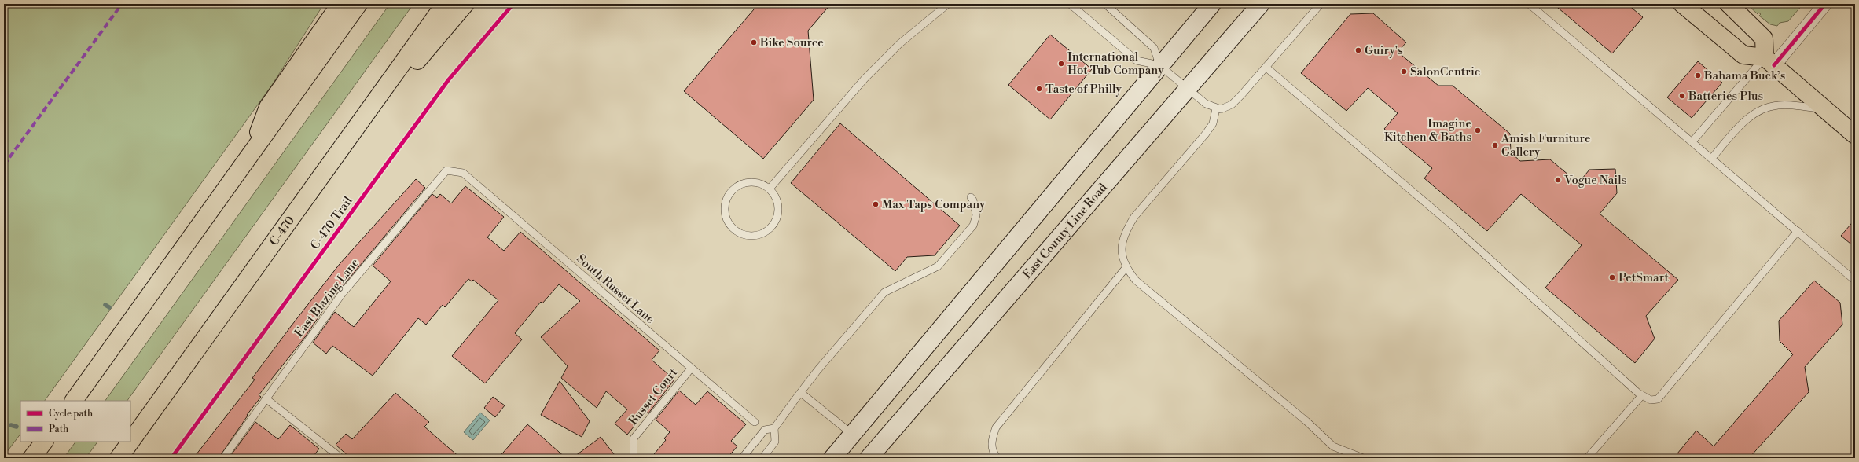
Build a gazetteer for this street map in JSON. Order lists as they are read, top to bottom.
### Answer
{
  "streets": {
    "main road": ["East County Line Road", "C-470"],
    "lane": ["South Russet Lane", "East Blazing Lane", "Russet Court"],
    "cycle path": ["C-470 Trail"]
  },
  "crossings": [
    ["South Russet Lane", "East Blazing Lane"],
    ["South Russet Lane", "Russet Court"]
  ],
  "places": [
    "Bike Source",
    "Guiry's",
    "International Hot Tub Company",
    "SalonCentric",
    "Bahama Buck’s",
    "Taste of Philly",
    "Batteries Plus",
    "Imagine Kitchen & Baths",
    "Amish Furniture Gallery",
    "Vogue Nails",
    "Max Taps Company",
    "PetSmart"
  ],
  "legend": ["Cycle path", "Path"]
}
